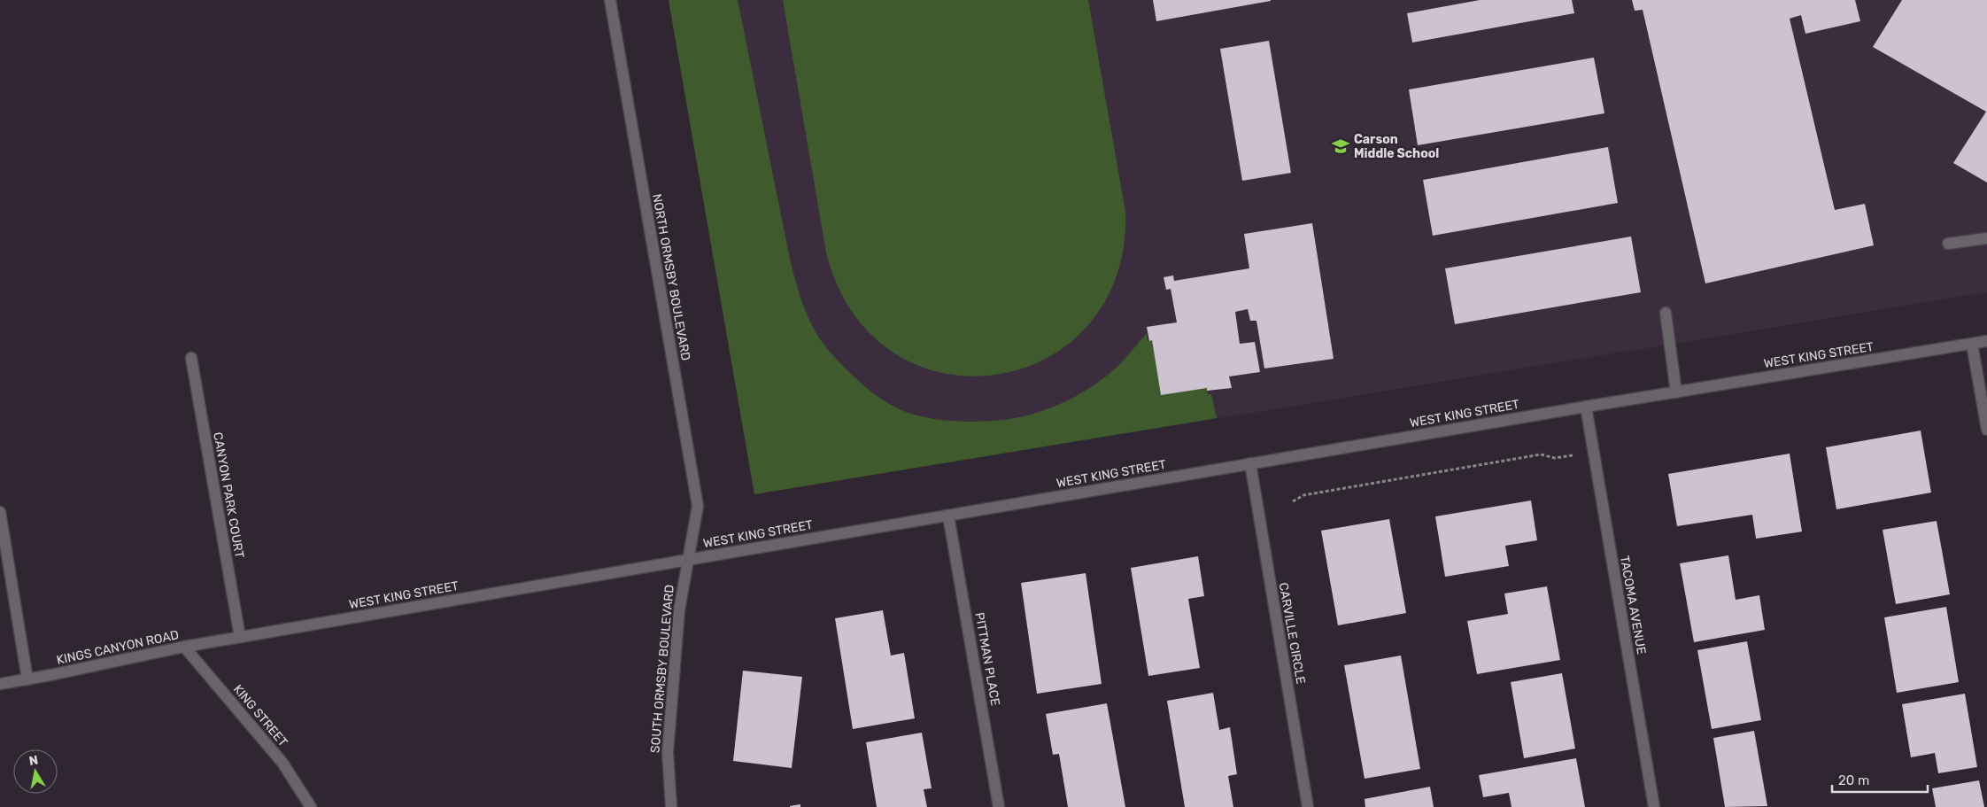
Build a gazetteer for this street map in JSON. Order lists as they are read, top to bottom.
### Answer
{
  "streets": {
    "street": [
      "NORTH ORMSBY BOULEVARD",
      "WEST KING STREET",
      "CANYON PARK COURT",
      "TACOMA AVENUE",
      "CARVILLE CIRCLE",
      "KINGS CANYON ROAD",
      "PITTMAN PLACE",
      "SOUTH ORMSBY BOULEVARD",
      "KING STREET"
    ]
  },
  "crossings": [
    ["NORTH ORMSBY BOULEVARD", "WEST KING STREET"],
    ["NORTH ORMSBY BOULEVARD", "SOUTH ORMSBY BOULEVARD"],
    ["WEST KING STREET", "CANYON PARK COURT"],
    ["WEST KING STREET", "TACOMA AVENUE"],
    ["WEST KING STREET", "CARVILLE CIRCLE"],
    ["WEST KING STREET", "KINGS CANYON ROAD"],
    ["WEST KING STREET", "PITTMAN PLACE"],
    ["WEST KING STREET", "SOUTH ORMSBY BOULEVARD"],
    ["CANYON PARK COURT", "KINGS CANYON ROAD"],
    ["KINGS CANYON ROAD", "KING STREET"]
  ],
  "places": {
    "school or university": ["Carson Middle School"]
  },
  "scale_bar": "20 m",
  "north": "top"
}
